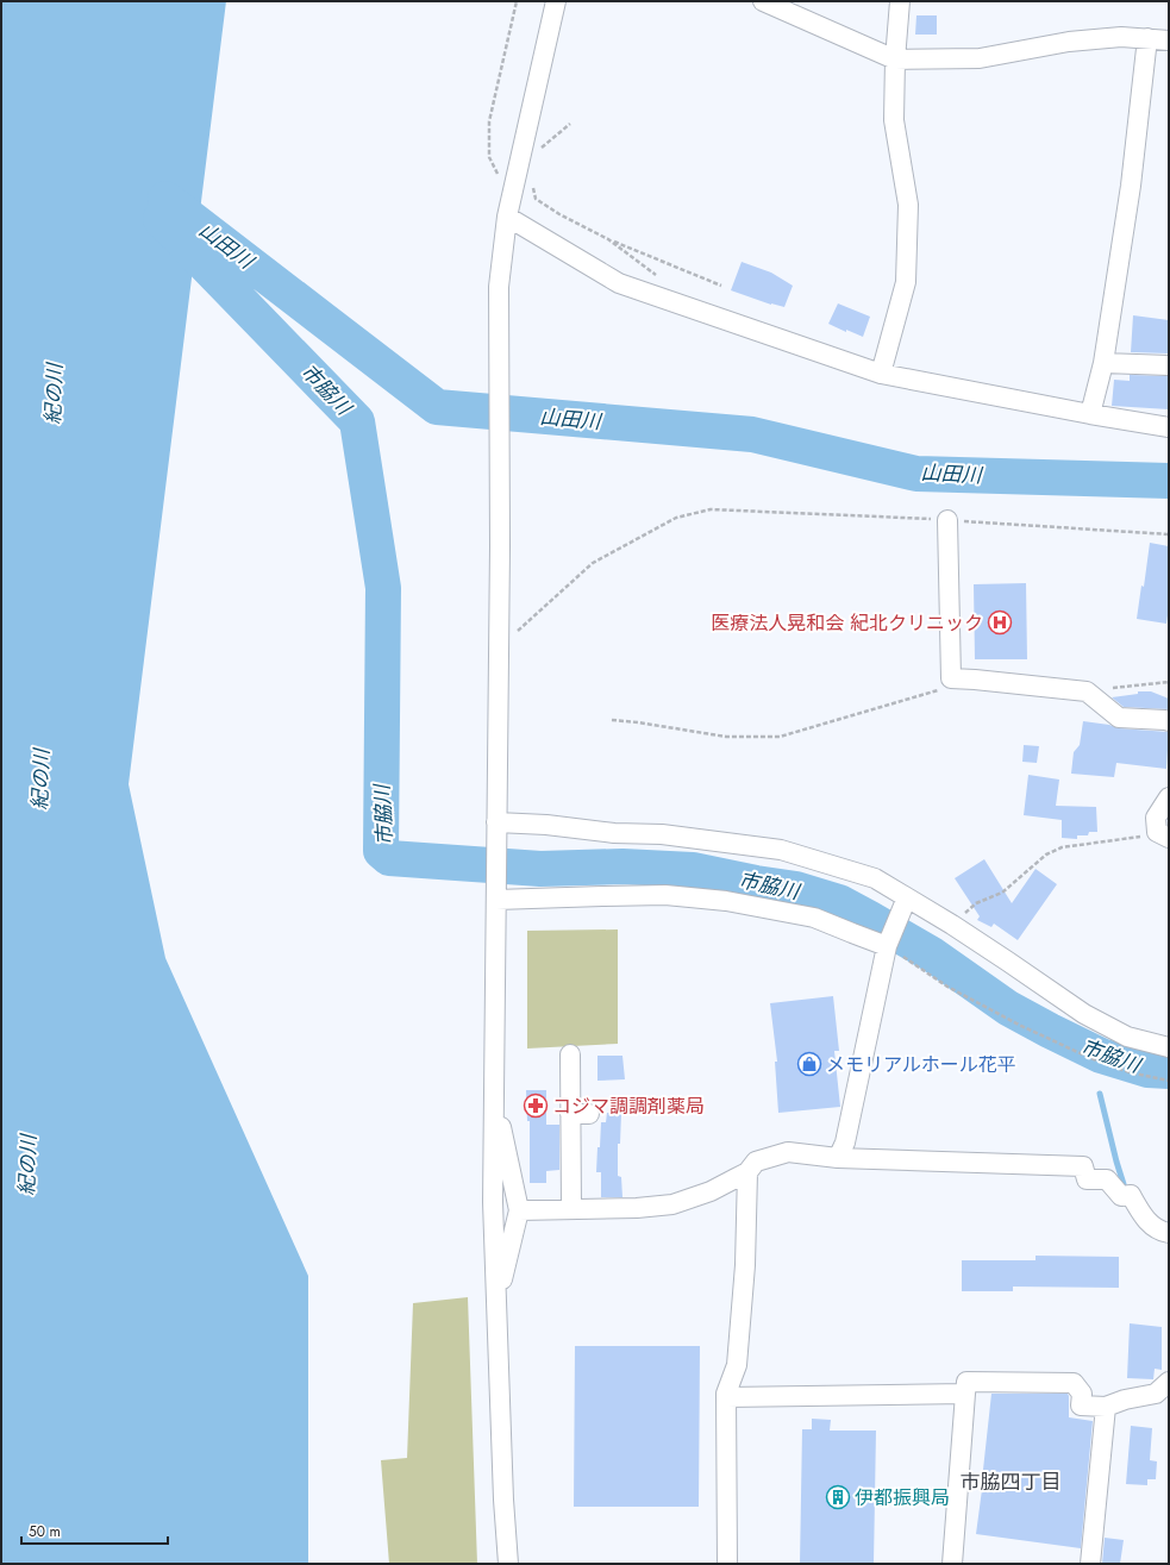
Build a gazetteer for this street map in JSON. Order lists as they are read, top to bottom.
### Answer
{
  "districts": ["市脇四丁目"],
  "water": ["山田川", "市脇川", "紀の川"],
  "places": {
    "hospital": ["医療法人晃和会 紀北クリニック"],
    "shop": ["メモリアルホール花平"],
    "pharmacy": ["コジマ調調剤薬局"],
    "building": ["伊都振興局"]
  },
  "scale_bar": "50 m"
}
